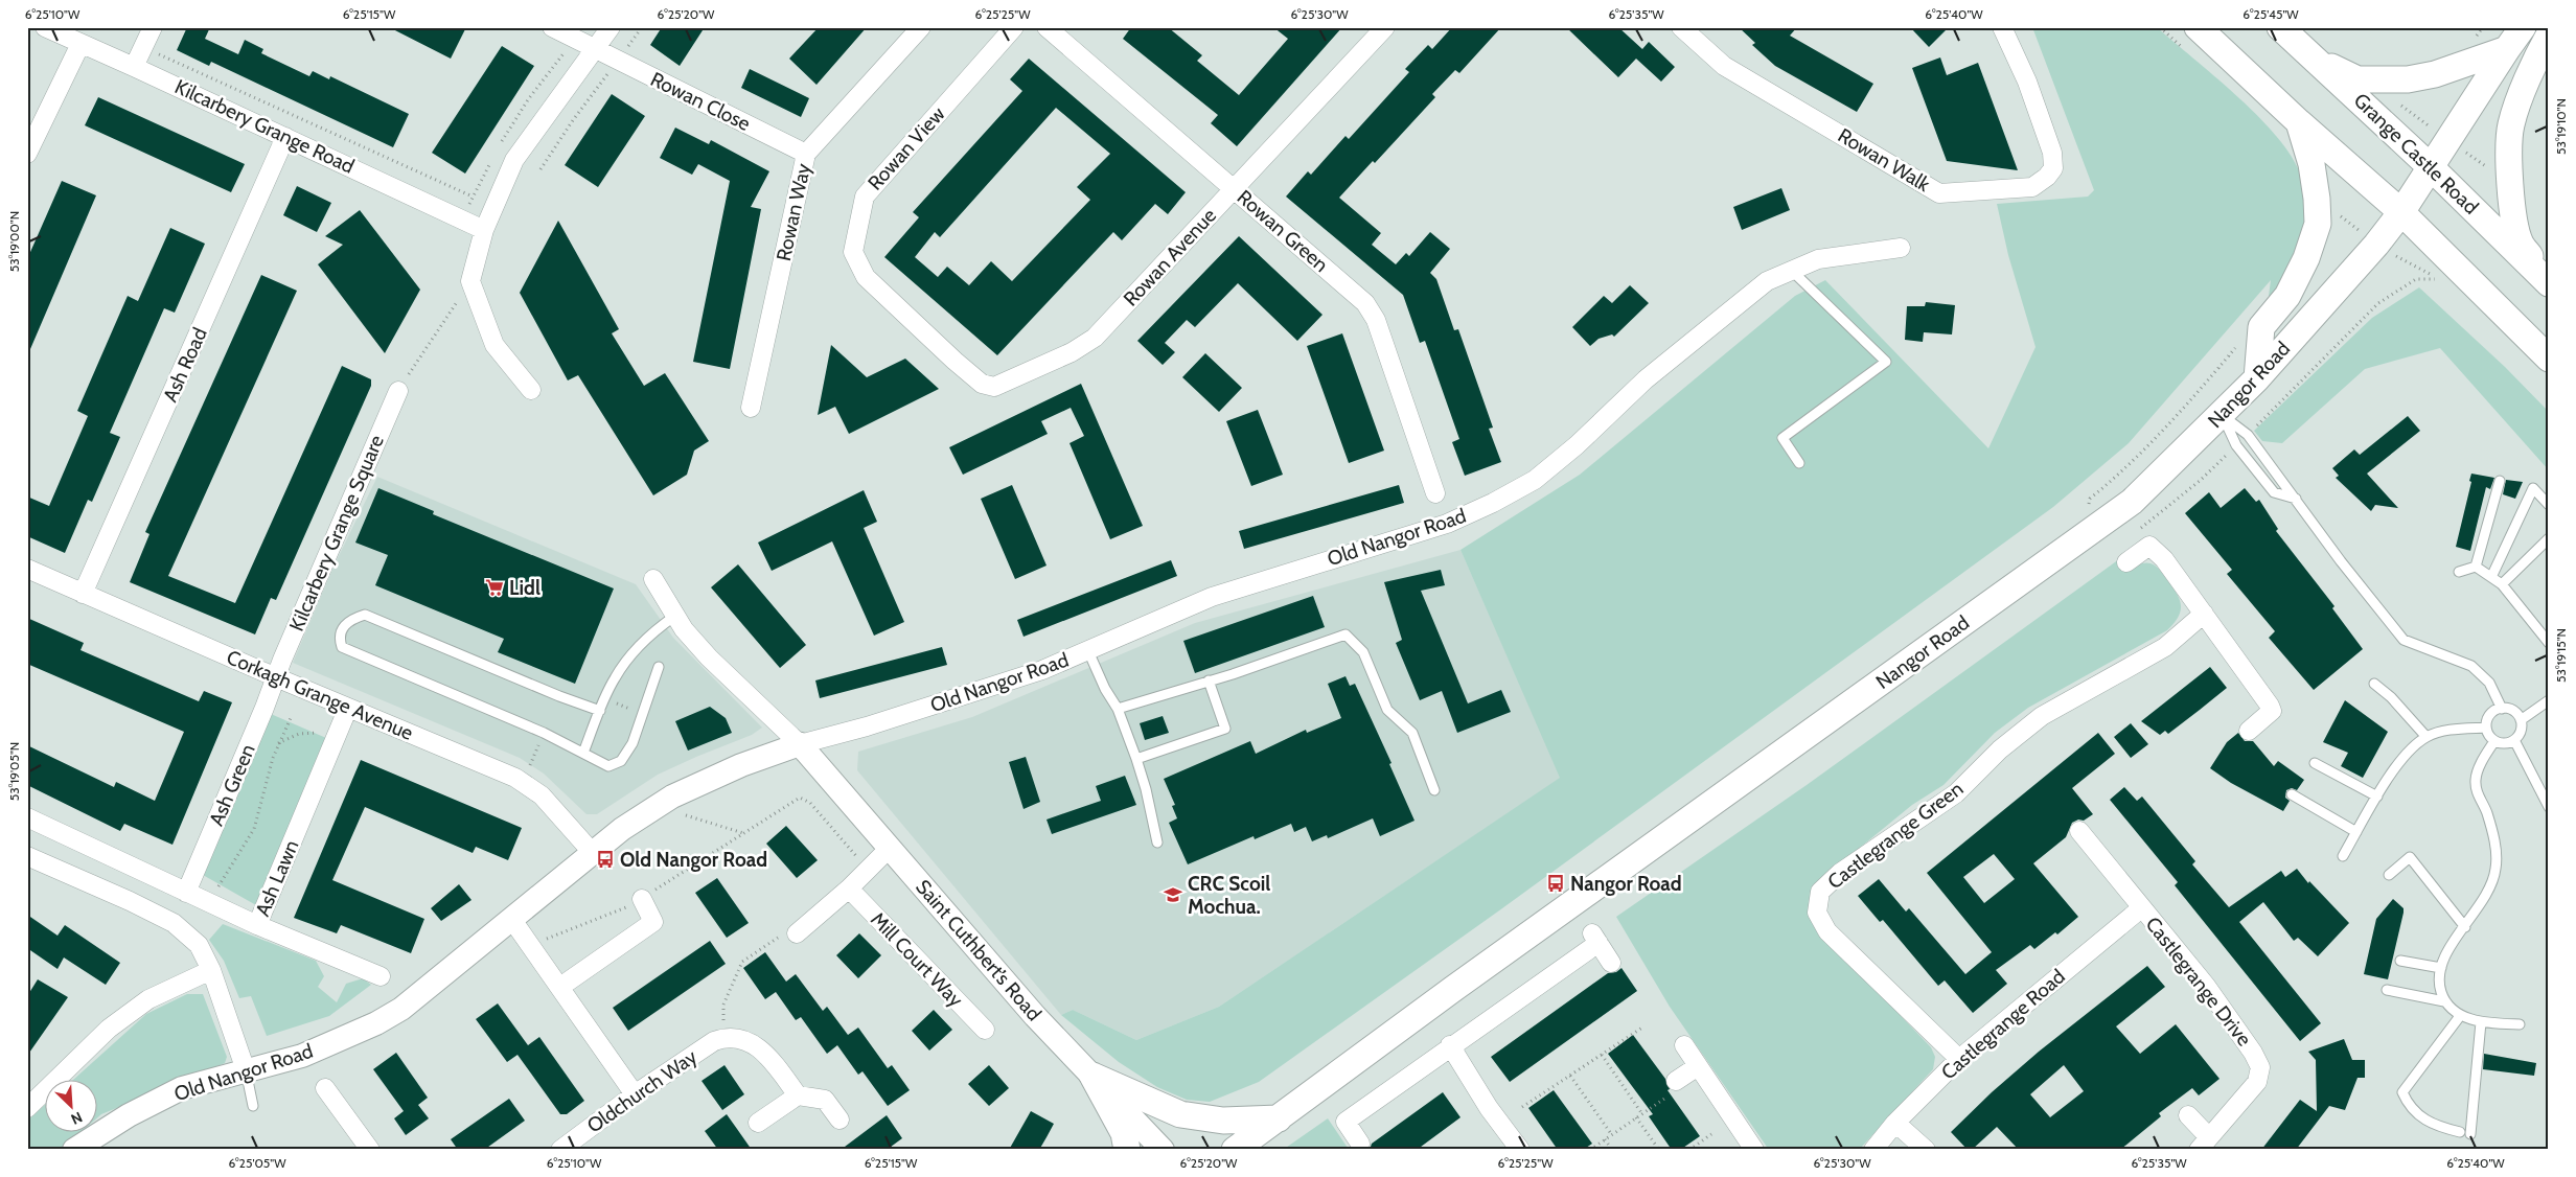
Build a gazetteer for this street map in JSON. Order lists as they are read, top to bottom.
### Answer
{
  "streets": {
    "main road": ["Grange Castle Road", "Nangor Road"],
    "street": [
      "Rowan Close",
      "Kilcarbery Grange Road",
      "Rowan View",
      "Rowan Walk",
      "Rowan Way",
      "Rowan Green",
      "Rowan Avenue",
      "Ash Road",
      "Kilcarbery Grange Square",
      "Old Nangor Road",
      "Corkagh Grange Avenue",
      "Ash Green",
      "Castlegrange Green",
      "Ash Lawn",
      "Saint Cuthbert’s Road",
      "Mill Court Way",
      "Castlegrange Drive",
      "Castlegrange Road",
      "Oldchurch Way"
    ]
  },
  "crossings": [
    ["Rowan Close", "Rowan Way"],
    ["Kilcarbery Grange Road", "Ash Road"],
    ["Rowan View", "Rowan Avenue"],
    ["Grange Castle Road", "Nangor Road"],
    ["Rowan Green", "Rowan Avenue"],
    ["Ash Road", "Corkagh Grange Avenue"],
    ["Kilcarbery Grange Square", "Corkagh Grange Avenue"],
    ["Kilcarbery Grange Square", "Ash Green"],
    ["Old Nangor Road", "Corkagh Grange Avenue"],
    ["Old Nangor Road", "Saint Cuthbert’s Road"],
    ["Corkagh Grange Avenue", "Ash Green"],
    ["Corkagh Grange Avenue", "Ash Lawn"],
    ["Castlegrange Green", "Castlegrange Road"],
    ["Castlegrange Drive", "Castlegrange Road"]
  ],
  "places": {
    "supermarket": ["Lidl"],
    "bus stop": ["Old Nangor Road", "Nangor Road"],
    "school or university": ["CRC Scoil Mochua."]
  },
  "north": "bottom right",
  "coordinates": [
    "6°25'10\"W",
    "6°25'15\"W",
    "6°25'20\"W",
    "6°25'25\"W",
    "6°25'30\"W",
    "6°25'35\"W",
    "6°25'40\"W",
    "6°25'45\"W",
    "53°19'10\"N",
    "53°19'00\"N",
    "53°19'15\"N",
    "53°19'05\"N",
    "6°25'05\"W"
  ]
}
